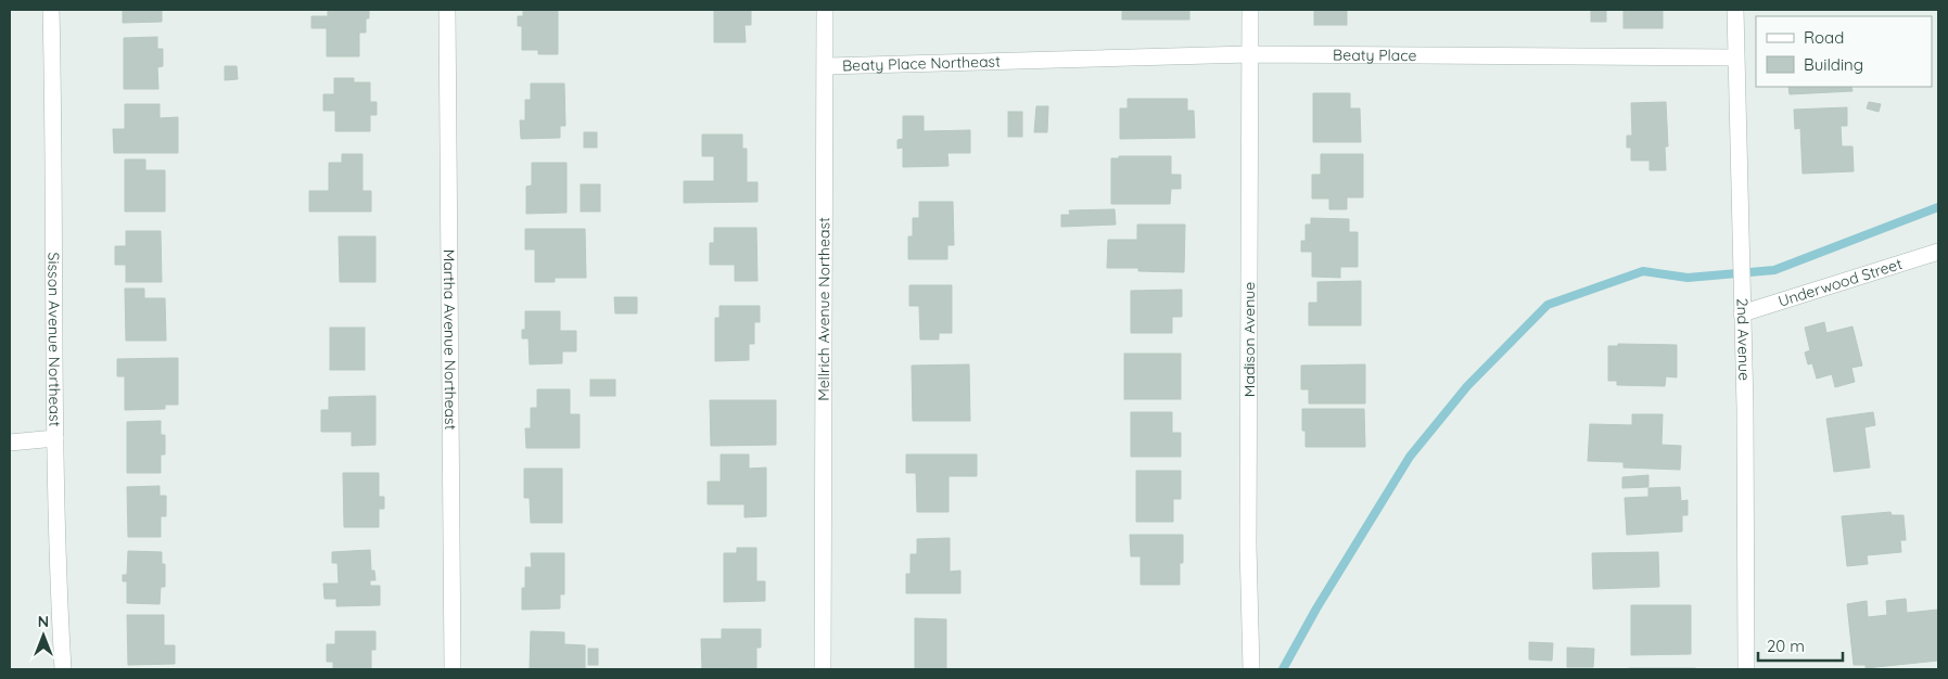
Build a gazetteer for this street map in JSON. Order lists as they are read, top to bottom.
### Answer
{
  "streets": {
    "street": [
      "Beaty Place",
      "Beaty Place Northeast",
      "Underwood Street",
      "Mellrich Avenue Northeast",
      "Sisson Avenue Northeast",
      "Martha Avenue Northeast",
      "Madison Avenue",
      "2nd Avenue"
    ]
  },
  "crossings": [
    ["Beaty Place", "Beaty Place Northeast"],
    ["Beaty Place", "Madison Avenue"],
    ["Beaty Place", "2nd Avenue"],
    ["Beaty Place Northeast", "Mellrich Avenue Northeast"],
    ["Underwood Street", "2nd Avenue"]
  ],
  "legend": ["Road", "Building"],
  "scale_bar": "20 m",
  "north": "top"
}
